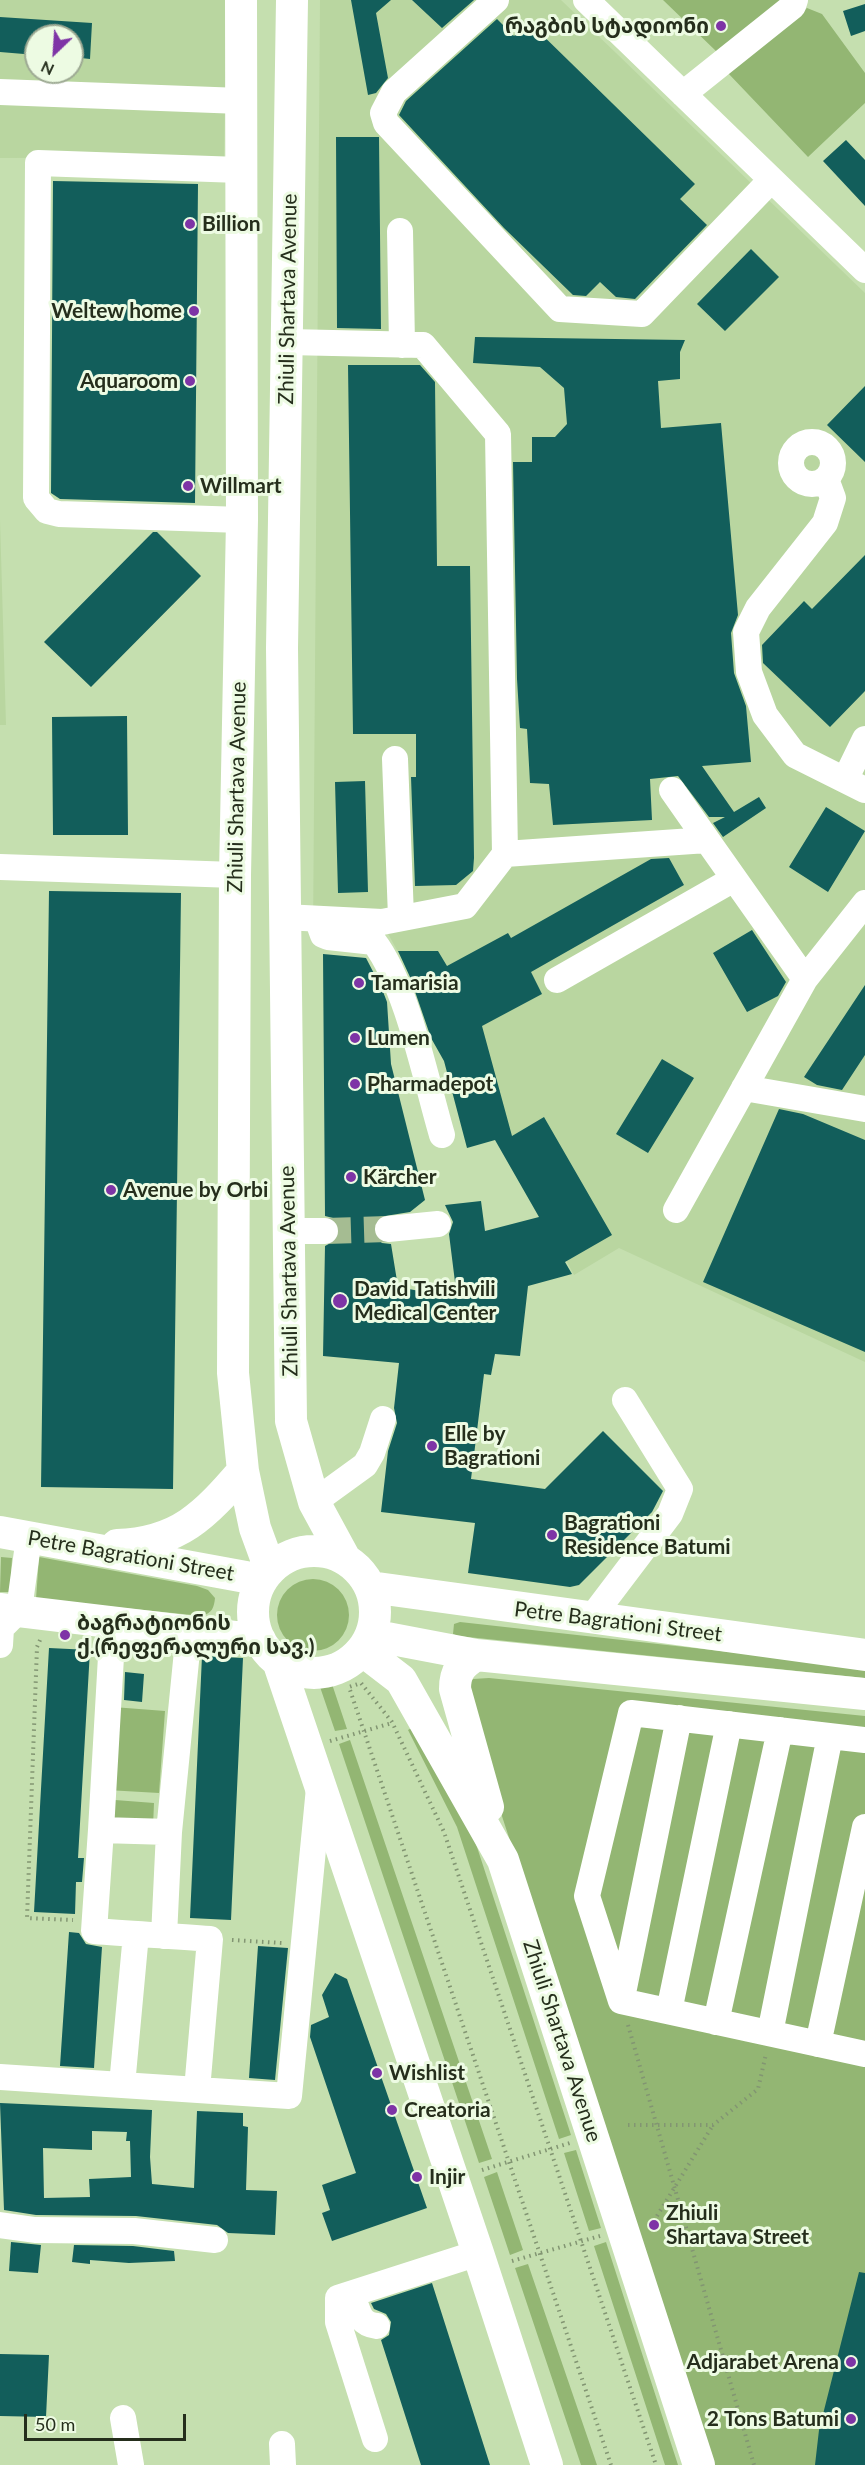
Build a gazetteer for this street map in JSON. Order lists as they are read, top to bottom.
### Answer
{
  "streets": {
    "main road": ["Zhiuli Shartava Avenue", "Petre Bagrationi Street"]
  },
  "crossings": [
    ["Zhiuli Shartava Avenue", "Petre Bagrationi Street"]
  ],
  "places": [
    "რაგბის სტადიონი",
    "Billion",
    "Weltew home",
    "Aquaroom",
    "Willmart",
    "Tamarisia",
    "Lumen",
    "Pharmadepot",
    "Kärcher",
    "Avenue by Orbi",
    "David Tatishvili Medical Center",
    "Elle by Bagrationi",
    "Bagrationi Residence Batumi",
    "ბაგრატიონის ქ.(რეფერალური სავ.)",
    "Wishlist",
    "Creatoria",
    "Injir",
    "Zhiuli Shartava Street",
    "Adjarabet Arena",
    "2 Tons Batumi"
  ],
  "scale_bar": "50 m",
  "north": "bottom left"
}
